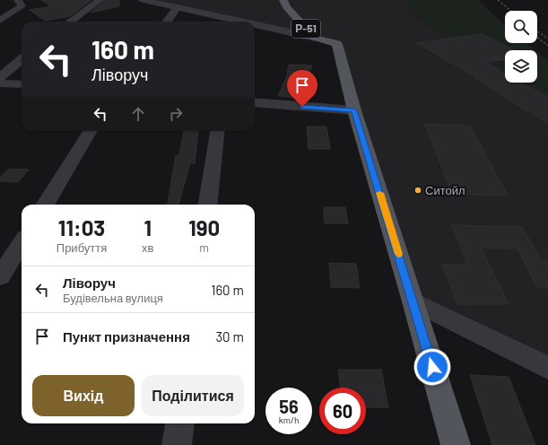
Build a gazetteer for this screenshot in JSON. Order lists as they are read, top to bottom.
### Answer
{
  "streets": {
    "main road": ["Р-51"]
  },
  "places": ["Ситойл"],
  "page": {
    "turn": ["160 m", "Ліворуч"],
    "eta": [
      "11:03",
      "Прибуття",
      "1",
      "хв",
      "190",
      "m"
    ],
    "list": [
      {
        "name": "Ліворуч",
        "note": "Будівельна вулиця",
        "value": "160 m"
      },
      {
        "name": "Пункт призначення",
        "value": "30 m"
      }
    ],
    "buttons": ["Вихід", "Поділитися"],
    "speed": "56 km/h",
    "limit": "60"
  }
}
